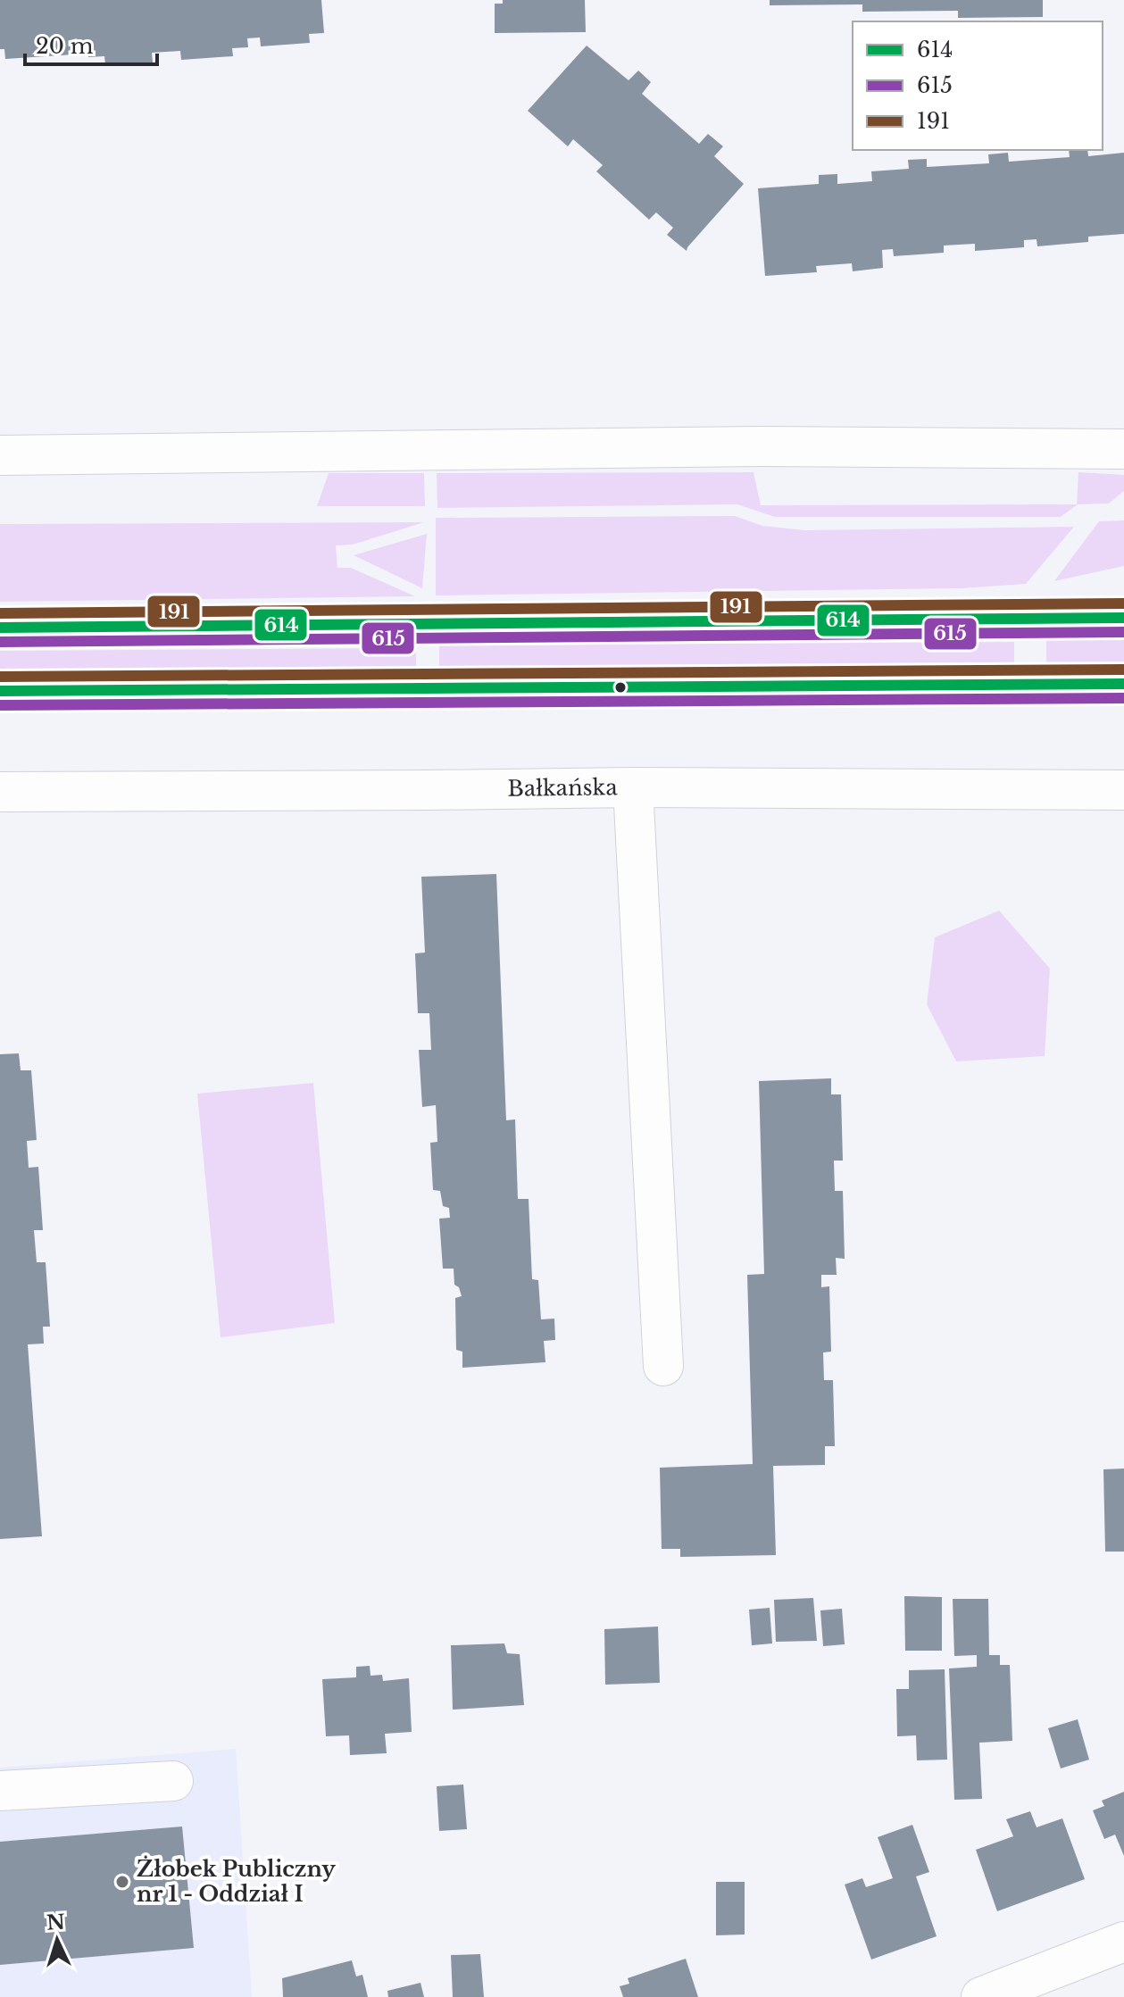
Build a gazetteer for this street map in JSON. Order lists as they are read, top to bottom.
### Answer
{
  "streets": {
    "street": ["Bałkańska"]
  },
  "places": ["Żłobek Publiczny nr 1 - Oddział I"],
  "lines": ["transit line 191", "transit line 614", "transit line 615"],
  "legend": ["614", "615", "191"],
  "scale_bar": "20 m",
  "north": "top"
}
